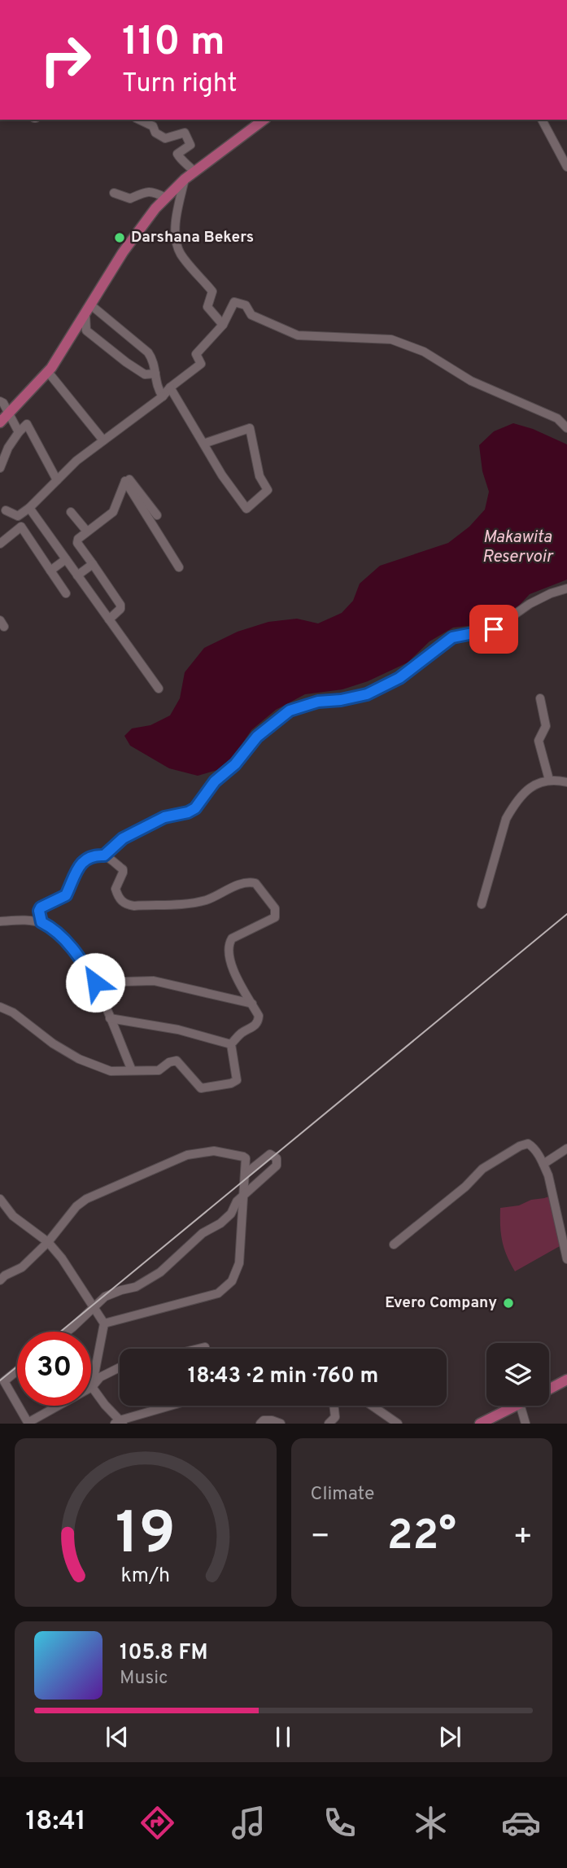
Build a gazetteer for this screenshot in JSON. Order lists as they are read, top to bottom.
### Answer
{
  "water": ["Makawita Reservoir"],
  "places": ["Darshana Bekers", "Evero Company"],
  "page": {
    "turn": ["110 m", "Turn right"],
    "limit": "30",
    "trip": "18:43 · 2 min · 760 m",
    "tile": "Climate",
    "heat": ["−", "22°", "+"],
    "song": ["105.8 FM", "Music"],
    "tabs": "18:41",
    "gauge": ["19", "km/h"]
  }
}
